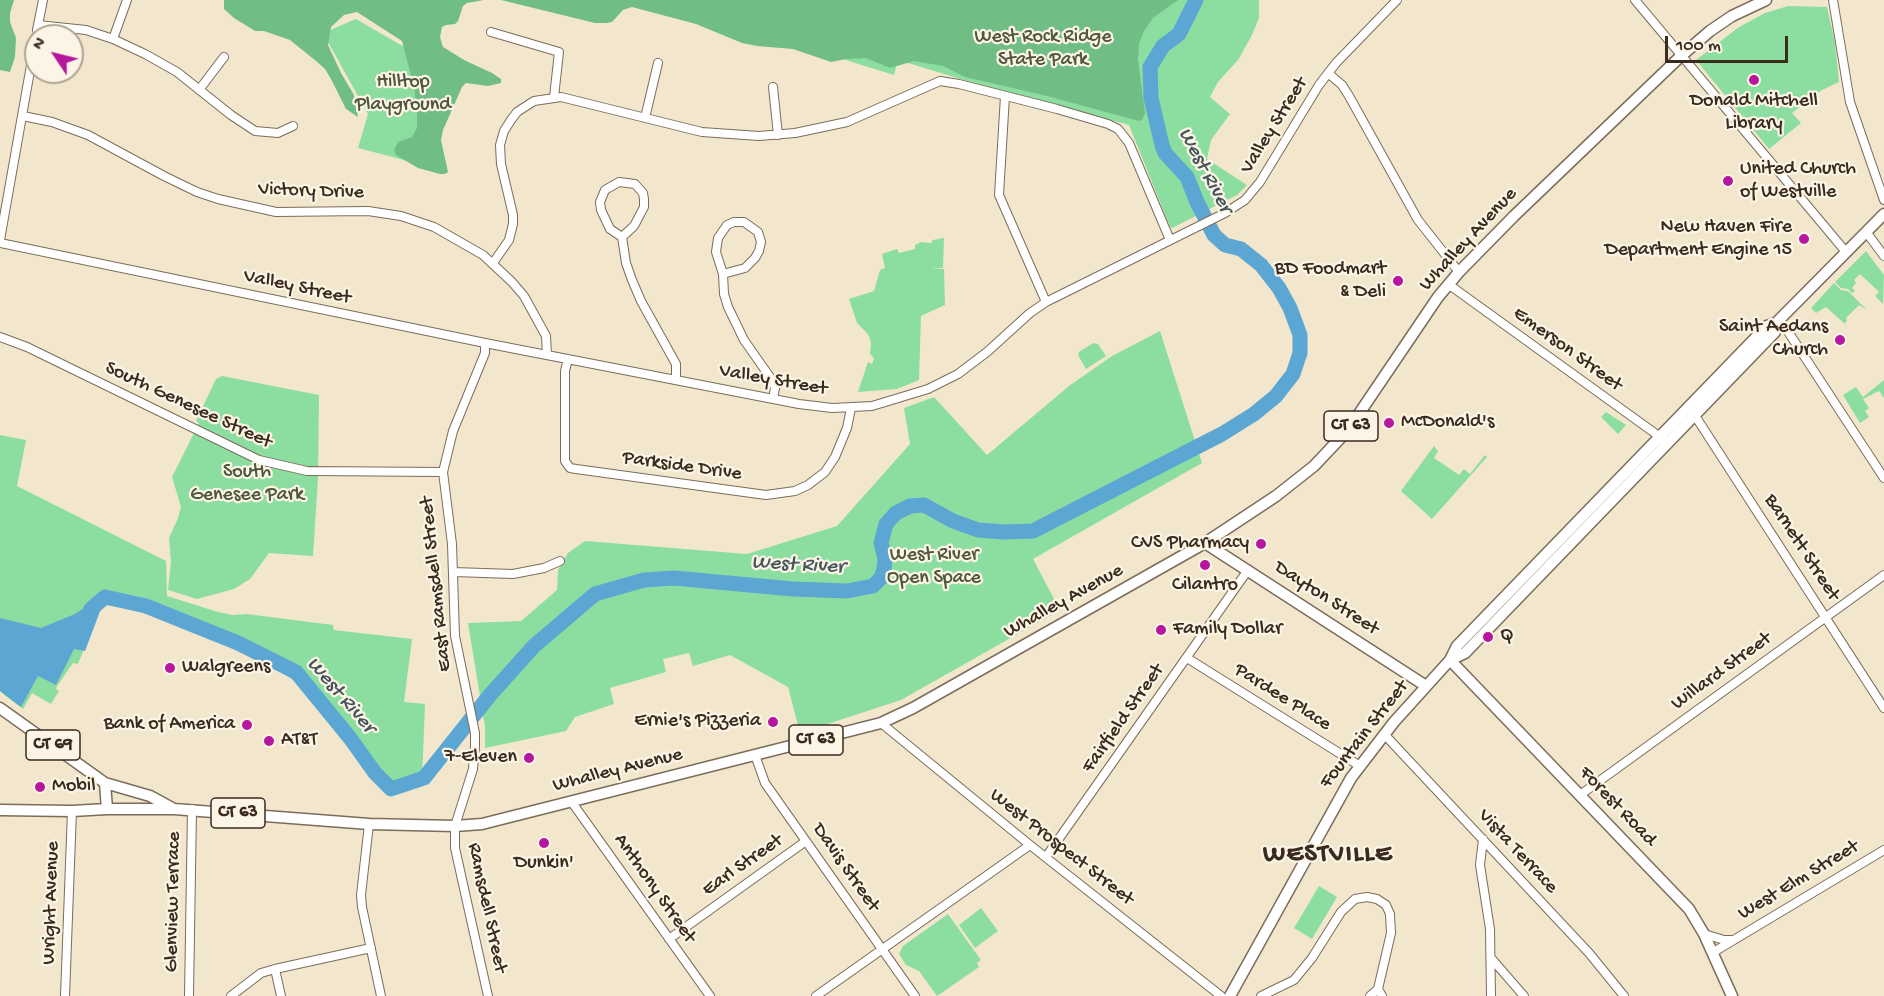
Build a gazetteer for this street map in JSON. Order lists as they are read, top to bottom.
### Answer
{
  "streets": {
    "main road": [
      "Whalley Avenue",
      "CT 63",
      "Dayton Street",
      "Fountain Street",
      "CT 69",
      "Forest Road"
    ],
    "street": [
      "Valley Street",
      "Victory Drive",
      "Emerson Street",
      "South Genesee Street",
      "Parkside Drive",
      "Barnett Street",
      "East Ramsdell Street",
      "Willard Street",
      "Pardee Place",
      "Fairfield Street",
      "West Prospect Street",
      "Vista Terrace",
      "Earl Street",
      "Davis Street",
      "West Elm Street",
      "Anthony Street",
      "Glenview Terrace",
      "Wright Avenue",
      "Ramsdell Street"
    ]
  },
  "crossings": [
    ["Valley Street", "Victory Drive"],
    ["Valley Street", "Parkside Drive"],
    ["Valley Street", "East Ramsdell Street"],
    ["Whalley Avenue", "Emerson Street"],
    ["Whalley Avenue", "CT 63"],
    ["Whalley Avenue", "East Ramsdell Street"],
    ["Whalley Avenue", "Dayton Street"],
    ["Whalley Avenue", "West Prospect Street"],
    ["Whalley Avenue", "Davis Street"],
    ["Whalley Avenue", "Anthony Street"],
    ["Whalley Avenue", "Glenview Terrace"],
    ["Whalley Avenue", "Ramsdell Street"],
    ["Emerson Street", "Fountain Street"],
    ["South Genesee Street", "East Ramsdell Street"],
    ["CT 63", "Wright Avenue"],
    ["Barnett Street", "Willard Street"],
    ["Barnett Street", "Fountain Street"],
    ["East Ramsdell Street", "Ramsdell Street"],
    ["Dayton Street", "Fairfield Street"],
    ["Dayton Street", "Fountain Street"],
    ["Willard Street", "Forest Road"],
    ["Pardee Place", "Fairfield Street"],
    ["Pardee Place", "Fountain Street"],
    ["Fairfield Street", "West Prospect Street"],
    ["Fountain Street", "Forest Road"],
    ["Fountain Street", "West Prospect Street"],
    ["Fountain Street", "Vista Terrace"],
    ["Forest Road", "West Elm Street"],
    ["Earl Street", "Davis Street"],
    ["Earl Street", "Anthony Street"]
  ],
  "districts": ["WESTVILLE"],
  "water": ["West River"],
  "parks": [
    "West Rock Ridge State Park",
    "Hilltop Playground",
    "South Genesee Park",
    "West River Open Space"
  ],
  "places": [
    "Donald Mitchell Library",
    "United Church of Westville",
    "New Haven Fire Department Engine 15",
    "BD Foodmart & Deli",
    "Saint Aedans Church",
    "McDonald's",
    "CVS Pharmacy",
    "Cilantro",
    "Family Dollar",
    "Q",
    "Walgreens",
    "Ernie's Pizzeria",
    "Bank of America",
    "AT&T",
    "7-Eleven",
    "Mobil",
    "Dunkin'"
  ],
  "scale_bar": "100 m",
  "north": "top left"
}
